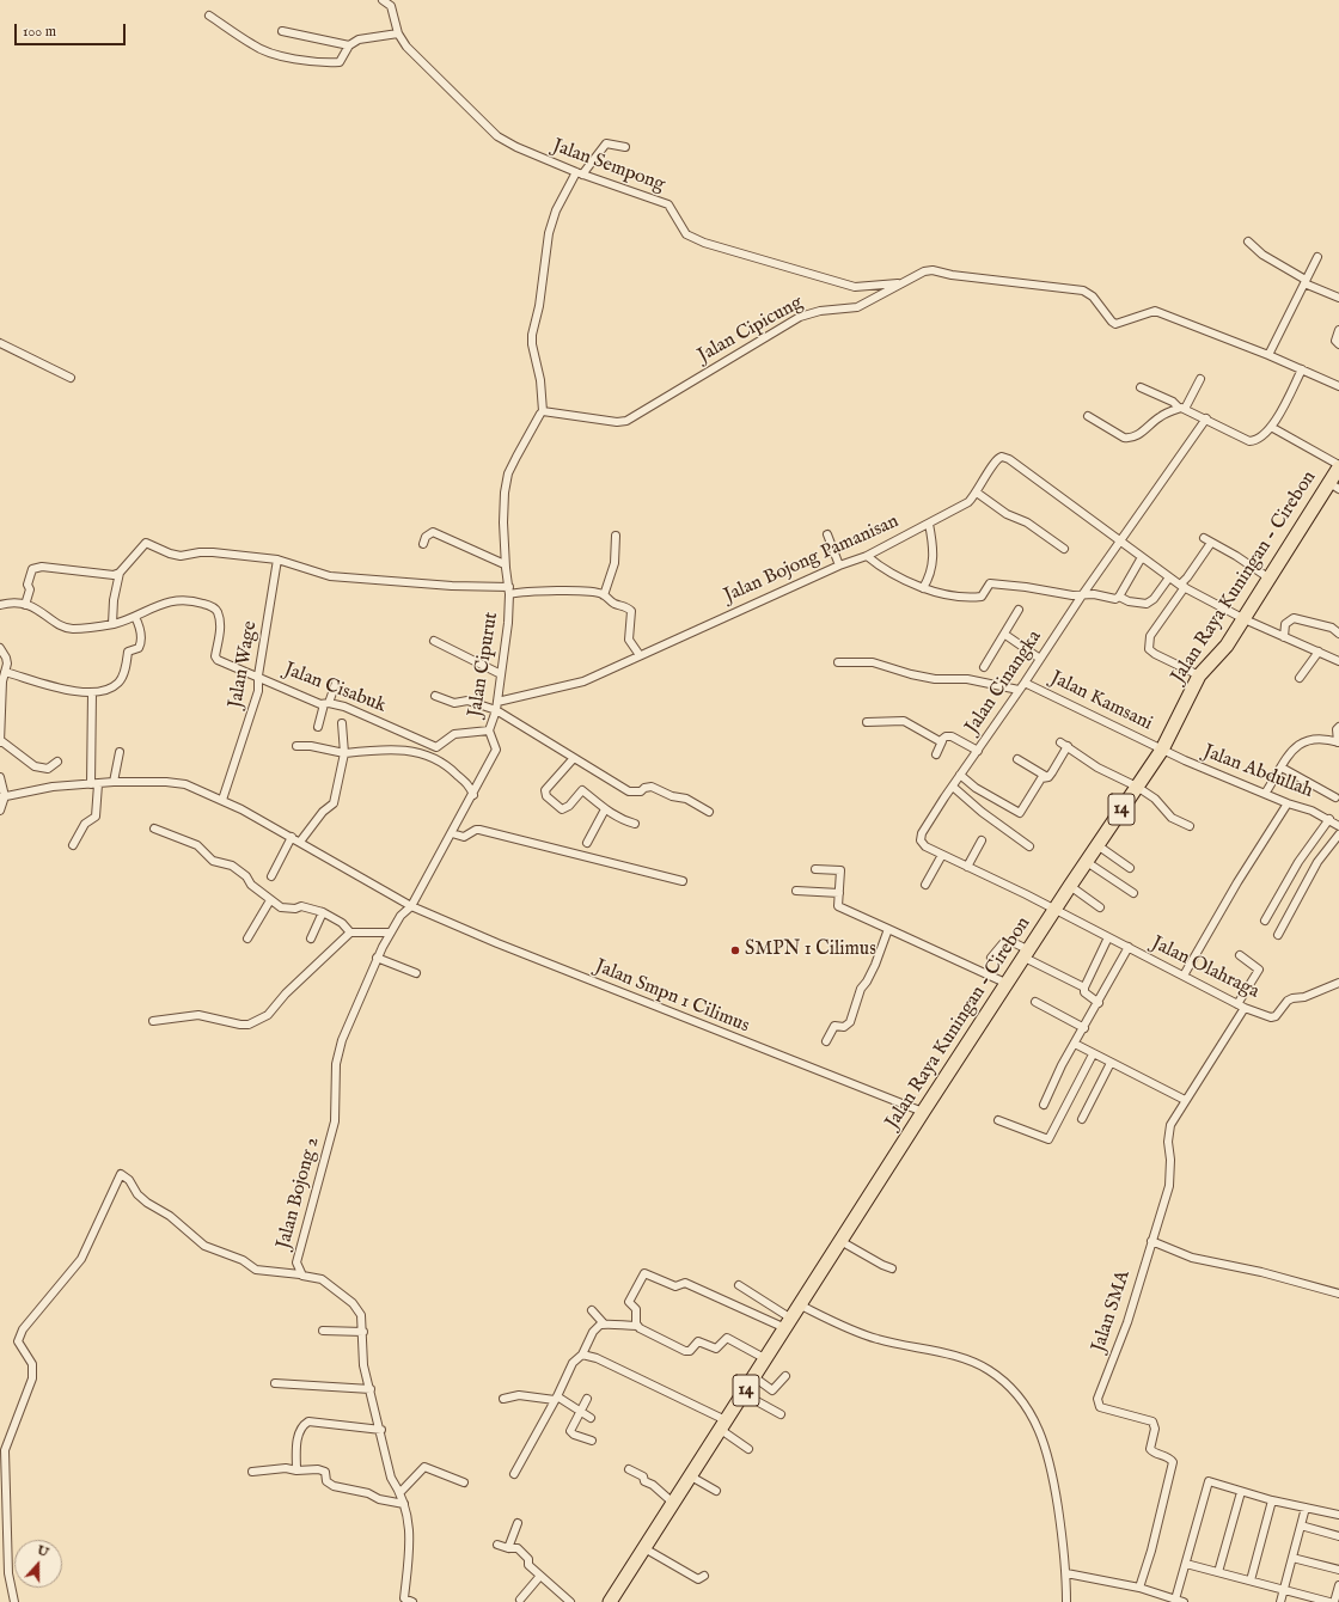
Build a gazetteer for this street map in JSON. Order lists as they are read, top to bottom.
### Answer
{
  "streets": {
    "highway": ["Jalan Raya Kuningan - Cirebon", "14"],
    "street": [
      "Jalan Sempong",
      "Jalan Cipicung",
      "Jalan Bojong Pamanisan",
      "Jalan Wage",
      "Jalan Cipurut",
      "Jalan Cinangka",
      "Jalan Cisabuk",
      "Jalan Kamsani",
      "Jalan Abdullah",
      "Jalan Olahraga",
      "Jalan Smpn 1 Cilimus",
      "Jalan Bojong 2",
      "Jalan SMA"
    ]
  },
  "crossings": [
    ["Jalan Sempong", "Jalan Cipicung"],
    ["Jalan Cipicung", "Jalan Cipurut"],
    ["Jalan Bojong Pamanisan", "Jalan Raya Kuningan - Cirebon"],
    ["Jalan Bojong Pamanisan", "Jalan Cipurut"],
    ["Jalan Bojong Pamanisan", "Jalan Cinangka"],
    ["Jalan Raya Kuningan - Cirebon", "Jalan Cinangka"],
    ["Jalan Raya Kuningan - Cirebon", "Jalan Kamsani"],
    ["Jalan Raya Kuningan - Cirebon", "Jalan Abdullah"],
    ["Jalan Raya Kuningan - Cirebon", "Jalan Olahraga"],
    ["Jalan Raya Kuningan - Cirebon", "Jalan Smpn 1 Cilimus"],
    ["Jalan Wage", "Jalan Cisabuk"],
    ["Jalan Wage", "Jalan Smpn 1 Cilimus"],
    ["Jalan Cipurut", "Jalan Cisabuk"],
    ["Jalan Cipurut", "Jalan Smpn 1 Cilimus"],
    ["Jalan Cipurut", "Jalan Bojong 2"],
    ["Jalan Cinangka", "Jalan Kamsani"],
    ["Jalan Cinangka", "Jalan Olahraga"],
    ["Jalan Kamsani", "Jalan Abdullah"],
    ["Jalan Olahraga", "Jalan SMA"],
    ["Jalan Smpn 1 Cilimus", "Jalan Bojong 2"]
  ],
  "places": ["SMPN 1 Cilimus"],
  "scale_bar": "100 m",
  "north": "top"
}
